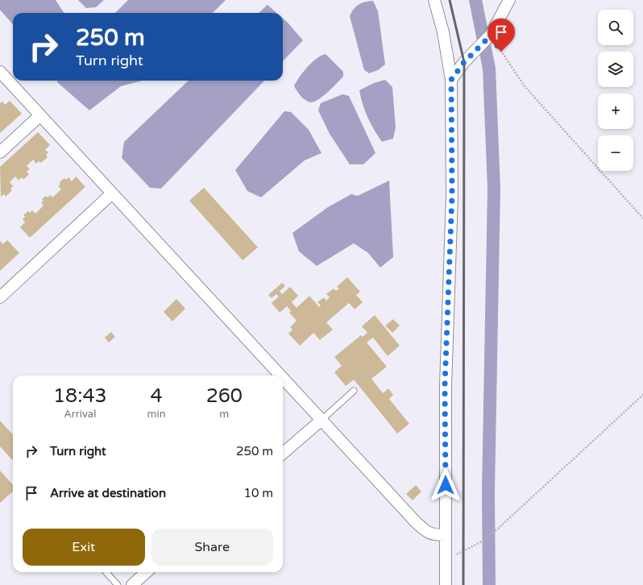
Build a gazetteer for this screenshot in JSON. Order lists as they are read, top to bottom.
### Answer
{
  "page": {
    "map_buttons": ["+", "−"],
    "turn": ["250 m", "Turn right"],
    "eta": [
      "18:43",
      "Arrival",
      "4",
      "min",
      "260",
      "m"
    ],
    "list": [
      {
        "name": "Turn right",
        "value": "250 m"
      },
      {
        "name": "Arrive at destination",
        "value": "10 m"
      }
    ],
    "buttons": ["Exit", "Share"]
  }
}
